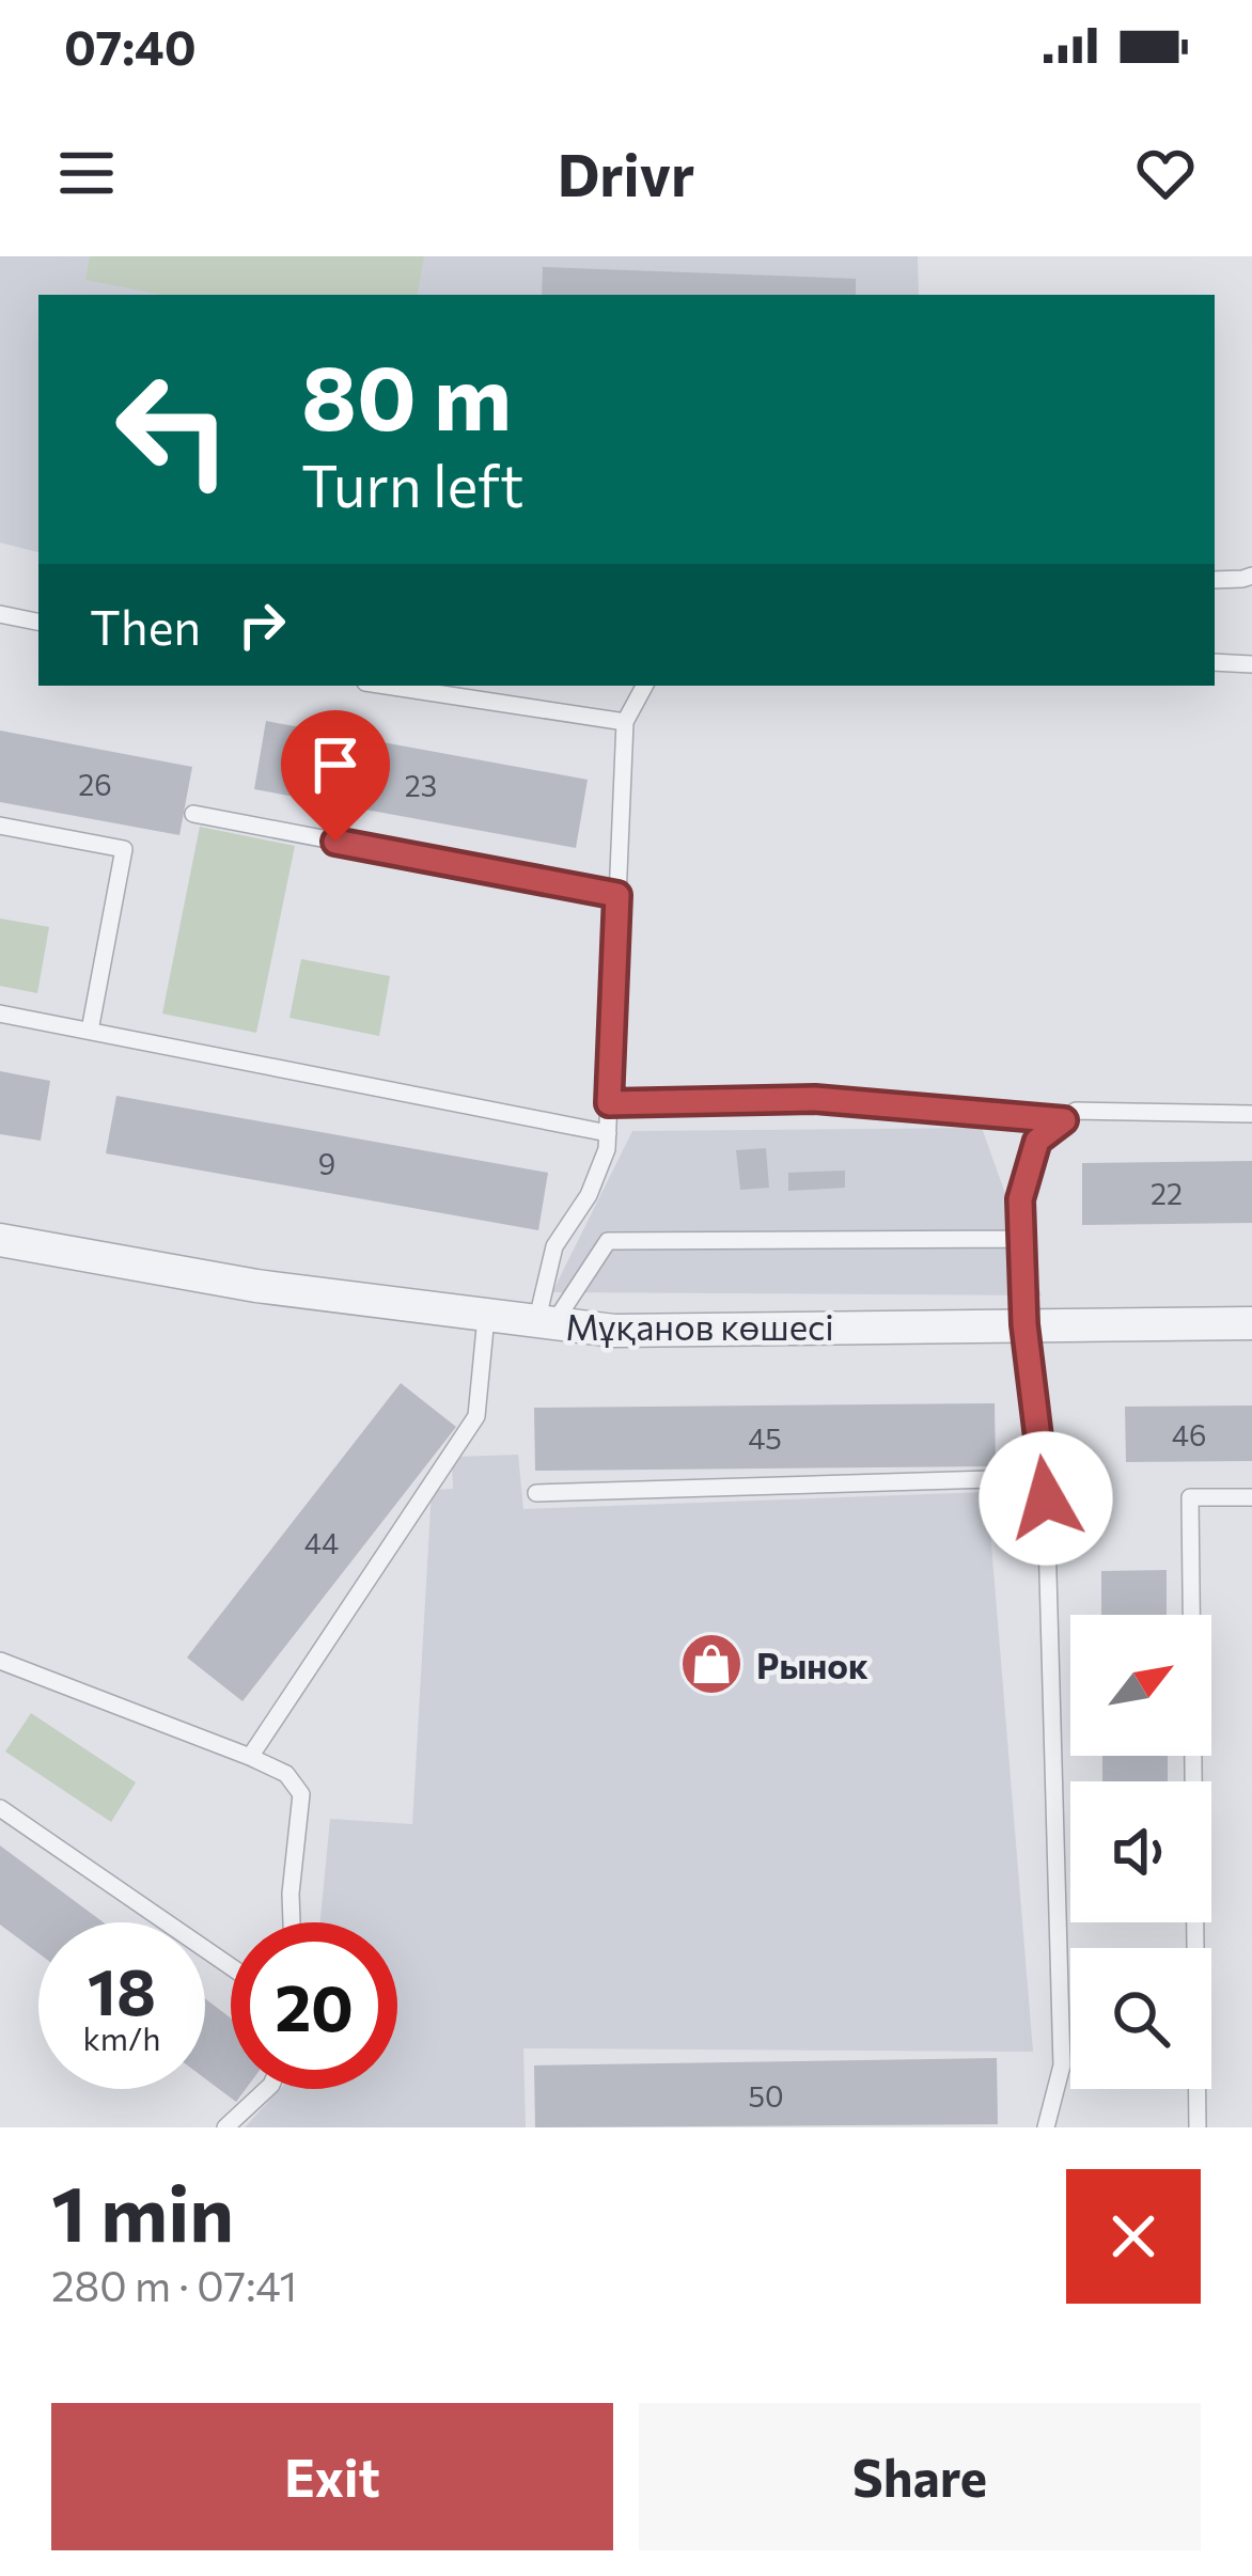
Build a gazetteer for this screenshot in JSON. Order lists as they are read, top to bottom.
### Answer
{
  "streets": {
    "street": ["Мұқанов көшесі"]
  },
  "places": {
    "shop": ["Рынок"]
  },
  "house_numbers": [
    "26",
    "23",
    "9",
    "22",
    "46",
    "45",
    "44",
    "50"
  ],
  "north": "top right",
  "page": {
    "status": "07:40",
    "header": "Drivr",
    "turn": ["80 m", "Turn left"],
    "then": "Then",
    "speed": "18 km/h",
    "limit": "20",
    "heading": ["1 min", "280 m · 07:41"],
    "buttons": ["Exit", "Share"]
  }
}
